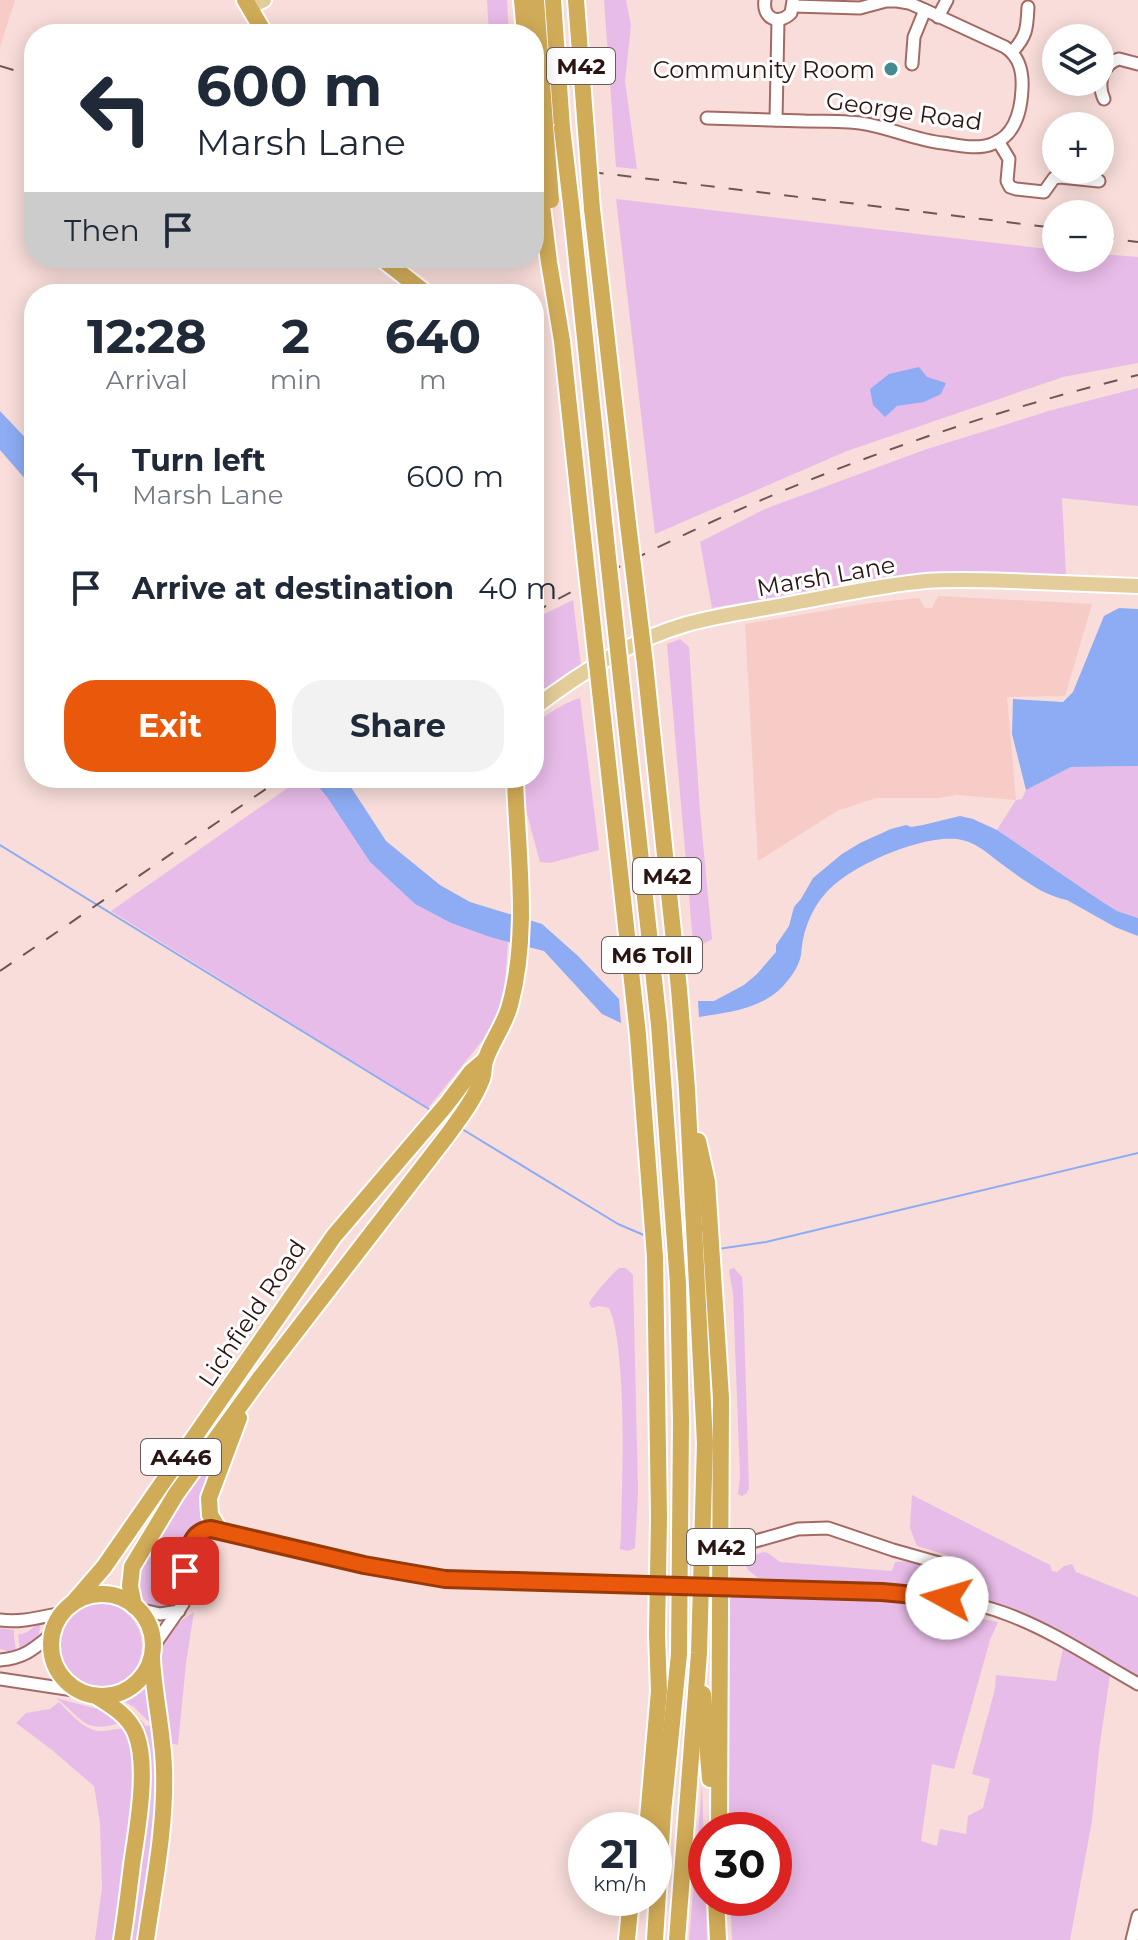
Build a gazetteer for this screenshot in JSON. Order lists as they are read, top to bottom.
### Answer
{
  "streets": {
    "highway": [
      "M42",
      "M6 Toll",
      "Lichfield Road",
      "A446"
    ],
    "main road": ["Marsh Lane"],
    "street": ["George Road"]
  },
  "crossings": [
    ["M42", "M6 Toll"]
  ],
  "places": ["Community Room"],
  "page": {
    "map_buttons": ["+", "−"],
    "turn": ["600 m", "Marsh Lane"],
    "then": "Then",
    "eta": [
      "12:28",
      "Arrival",
      "2",
      "min",
      "640",
      "m"
    ],
    "list": [
      {
        "name": "Turn left",
        "note": "Marsh Lane",
        "value": "600 m"
      },
      {
        "name": "Arrive at destination",
        "value": "40 m"
      }
    ],
    "buttons": ["Exit", "Share"],
    "speed": "21 km/h",
    "limit": "30"
  }
}
